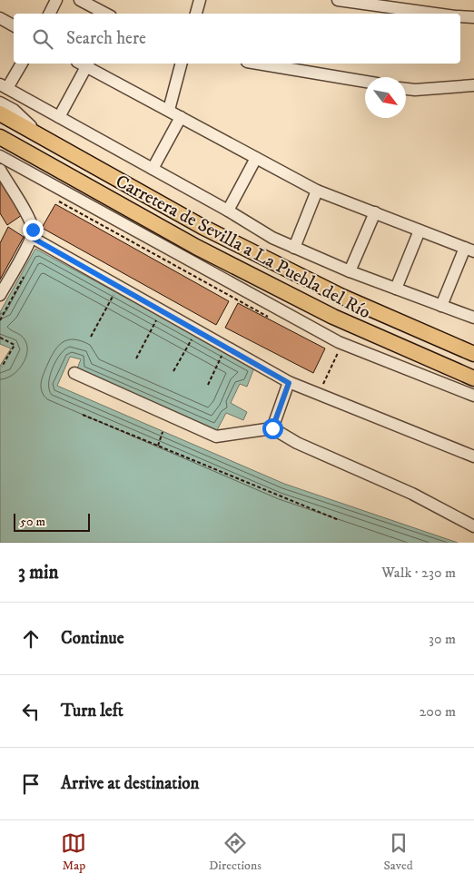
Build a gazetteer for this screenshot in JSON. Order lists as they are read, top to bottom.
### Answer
{
  "streets": {
    "main road": ["Carretera de Sevilla a La Puebla del Río"]
  },
  "scale_bar": "50 m",
  "north": "bottom right",
  "page": {
    "search": "Search here",
    "scale": "50 m",
    "heading": ["3 min", "Walk · 230 m"],
    "list": [
      ["Continue", "30 m"],
      ["Turn left", "200 m"],
      "Arrive at destination"
    ],
    "nav": ["Map", "Directions", "Saved"]
  }
}
